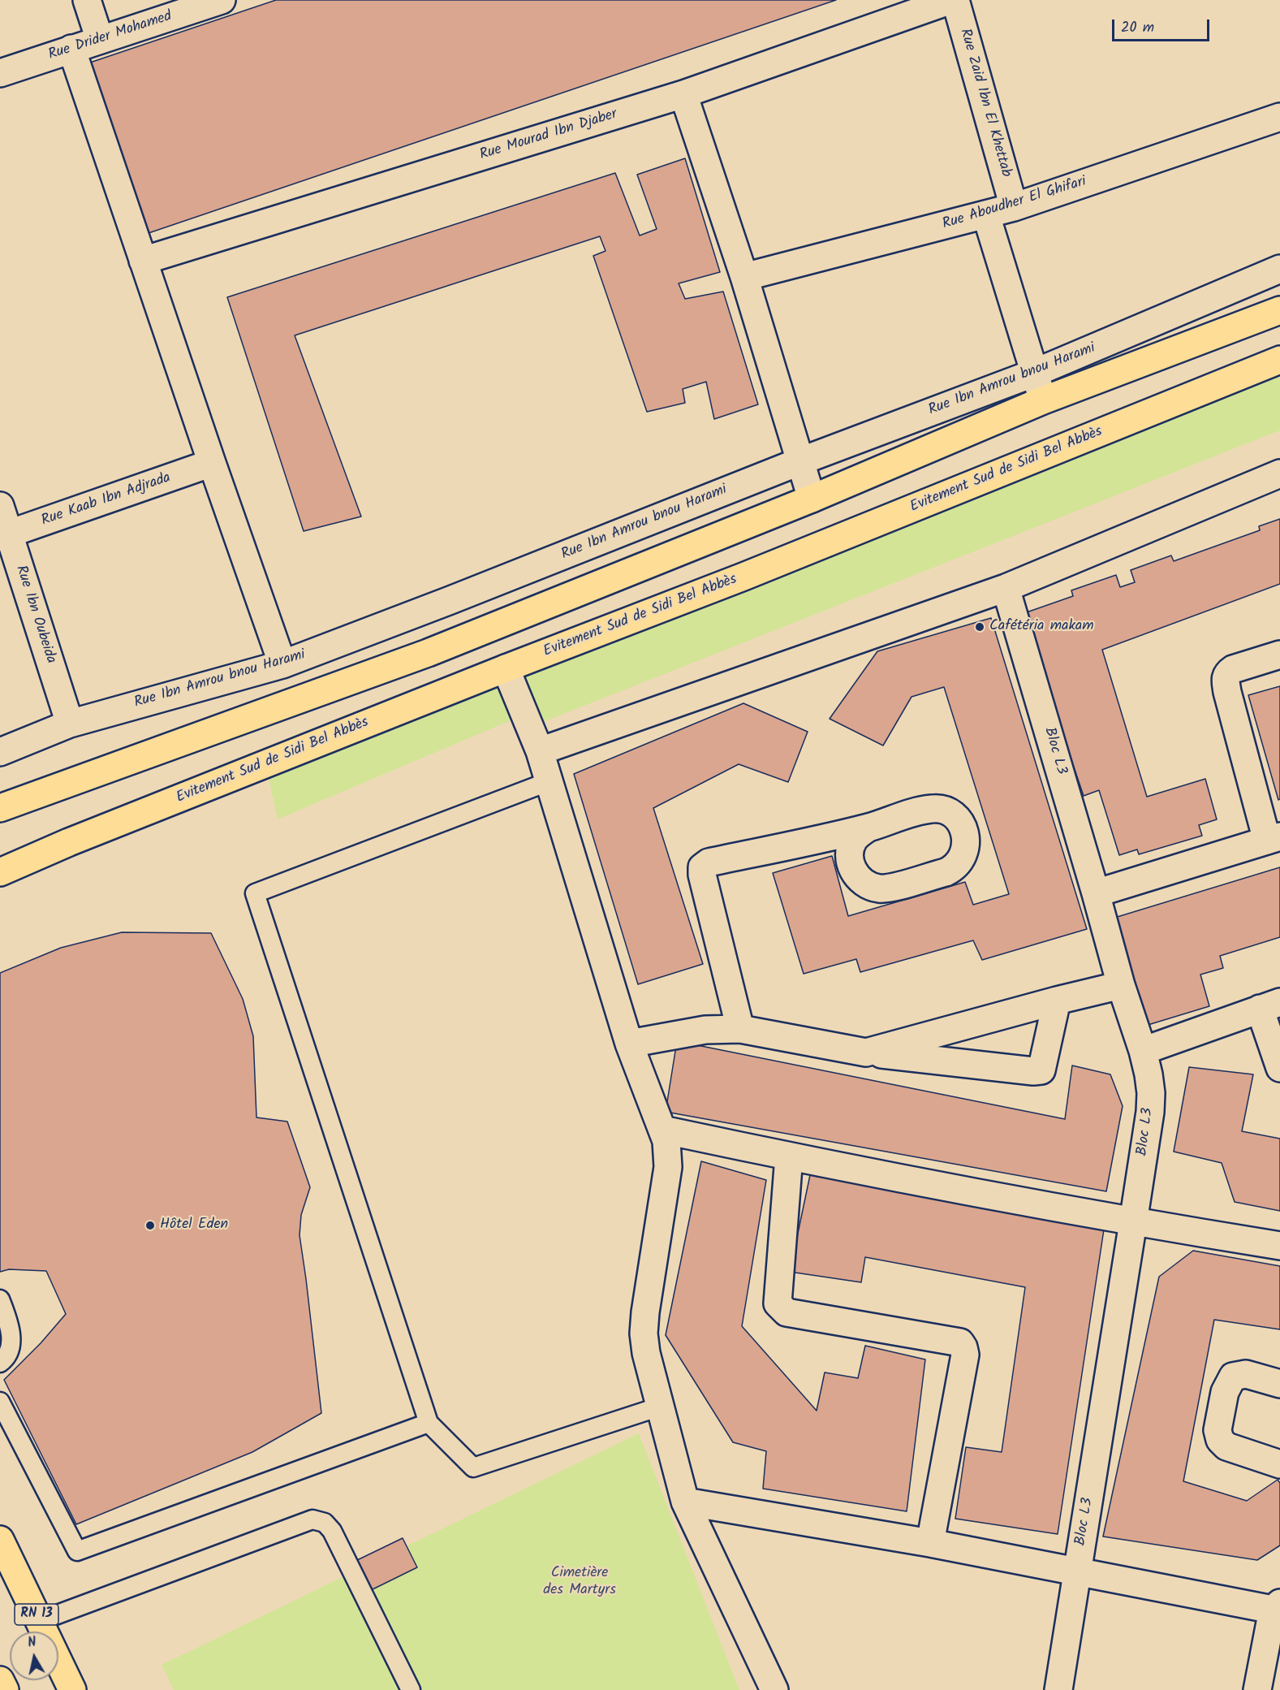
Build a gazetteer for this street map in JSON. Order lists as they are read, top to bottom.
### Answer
{
  "streets": {
    "highway": ["Evitement Sud de Sidi Bel Abbès", "RN 13"],
    "street": [
      "Rue Drider Mohamed",
      "Rue Zaid Ibn El Khettab",
      "Rue Mourad Ibn Djaber",
      "Rue Aboudher El Ghifari",
      "Rue Ibn Amrou bnou Harami",
      "Rue Kaab Ibn Adjrada",
      "Rue Ibn Oubeida",
      "Bloc L3"
    ]
  },
  "crossings": [
    ["Rue Zaid Ibn El Khettab", "Rue Aboudher El Ghifari"],
    ["Rue Ibn Amrou bnou Harami", "Rue Ibn Oubeida"],
    ["Rue Kaab Ibn Adjrada", "Rue Ibn Oubeida"]
  ],
  "parks": ["Cimetière des Martyrs"],
  "places": ["Cafétéria makam", "Hôtel Eden"],
  "scale_bar": "20 m",
  "north": "top"
}
